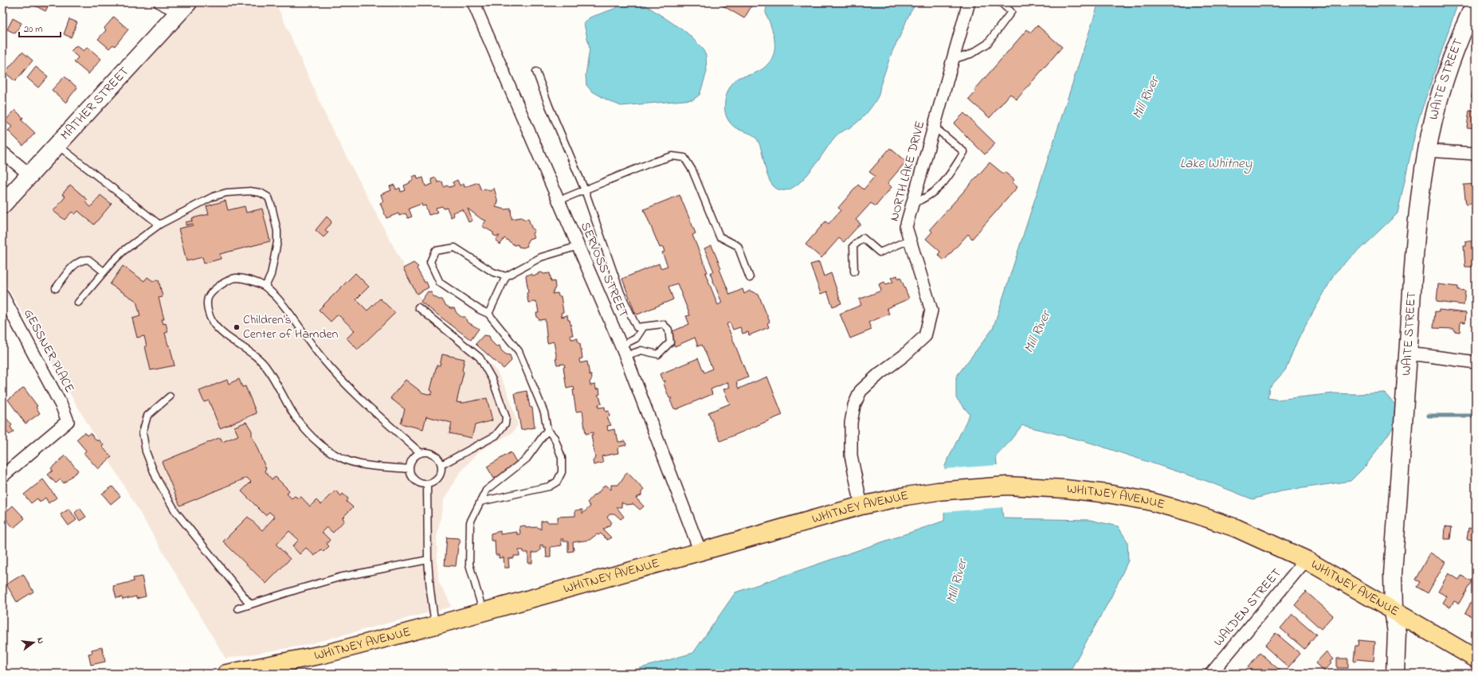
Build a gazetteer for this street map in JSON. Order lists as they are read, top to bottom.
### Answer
{
  "streets": {
    "main road": ["WHITNEY AVENUE"],
    "street": [
      "WAITE STREET",
      "MATHER STREET",
      "NORTH LAKE DRIVE",
      "SERVOSS STREET",
      "GESSNER PLACE",
      "WALDEN STREET"
    ]
  },
  "crossings": [
    ["WAITE STREET", "WHITNEY AVENUE"],
    ["NORTH LAKE DRIVE", "WHITNEY AVENUE"],
    ["SERVOSS STREET", "WHITNEY AVENUE"],
    ["WHITNEY AVENUE", "WALDEN STREET"]
  ],
  "water": ["Mill River", "Lake Whitney"],
  "places": ["Children's Center of Hamden"],
  "scale_bar": "20 m",
  "north": "right"
}
